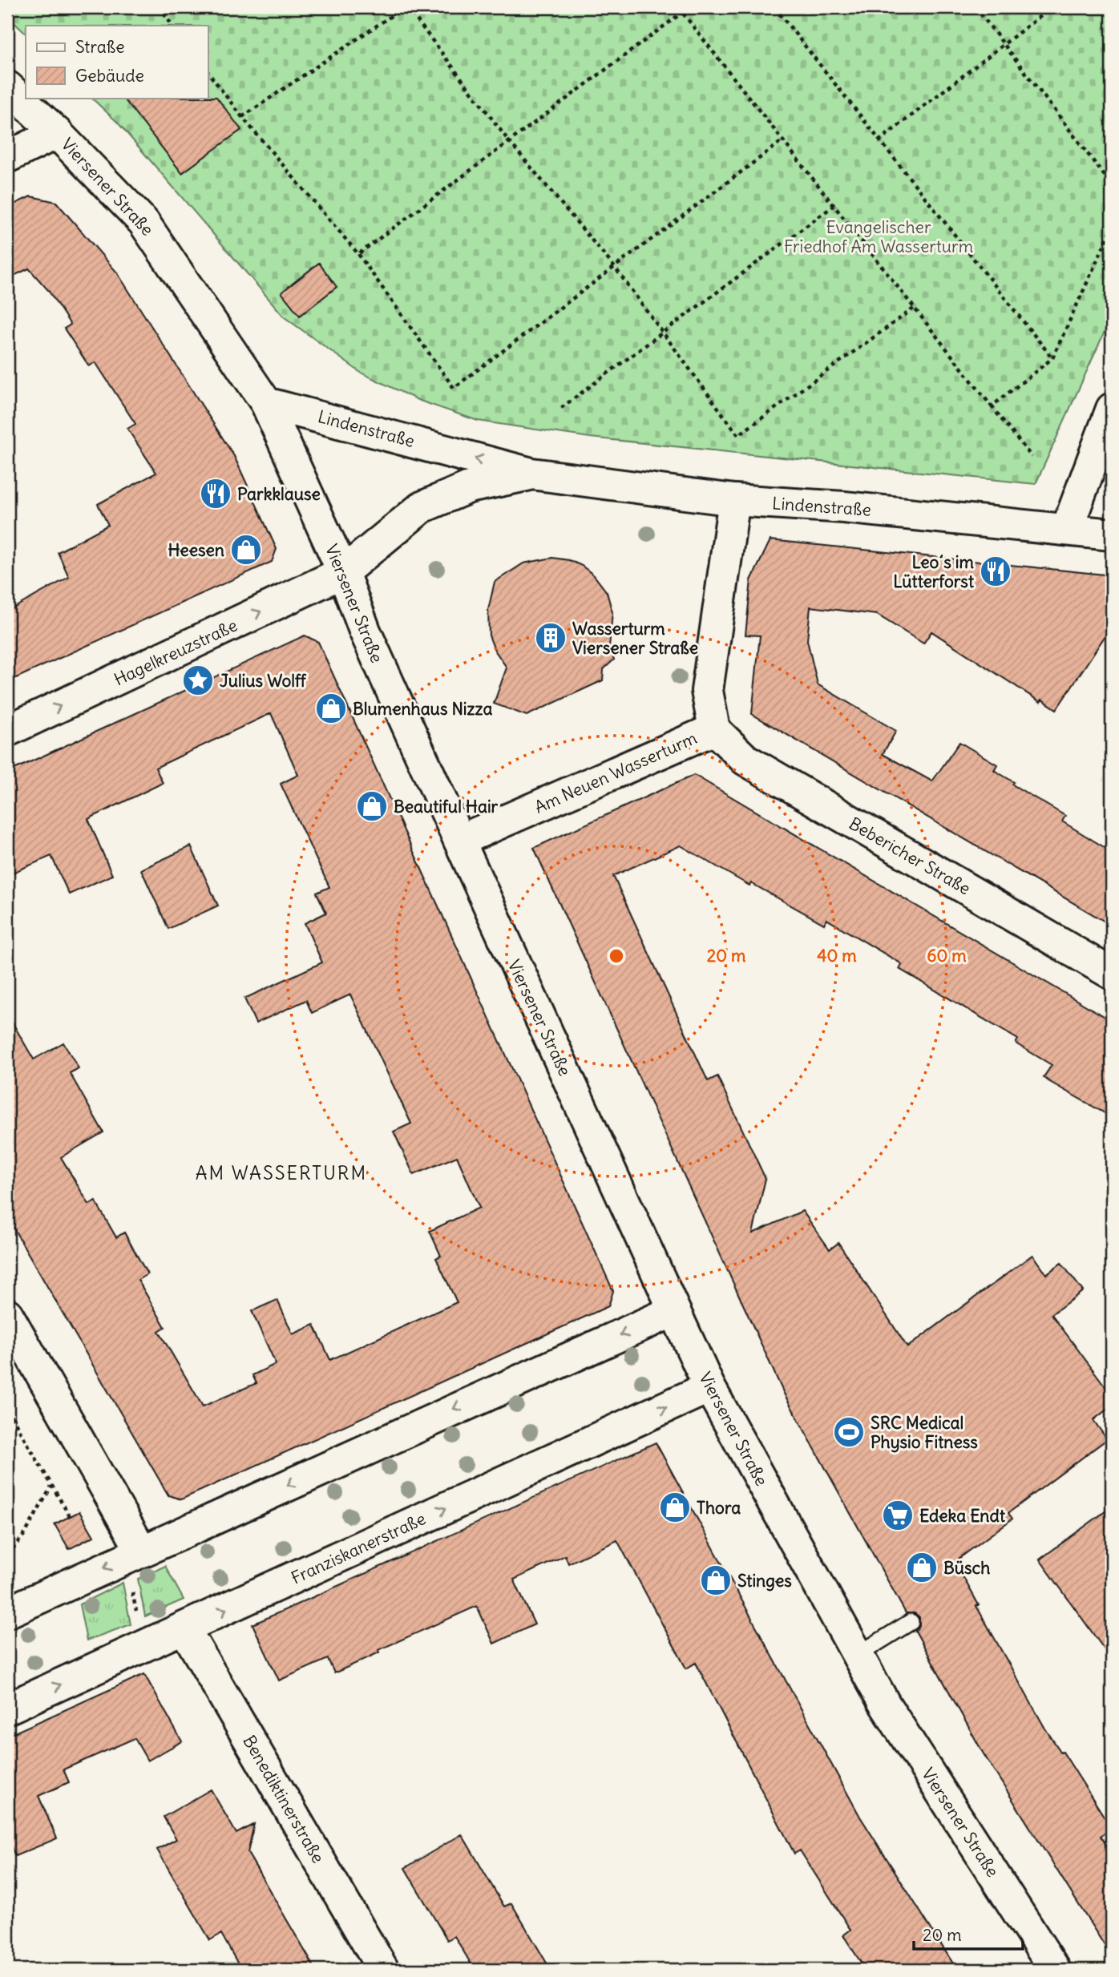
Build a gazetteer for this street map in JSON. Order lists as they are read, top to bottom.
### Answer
{
  "streets": {
    "street": [
      "Viersener Straße",
      "Lindenstraße",
      "Hagelkreuzstraße",
      "Am Neuen Wasserturm",
      "Bebericher Straße",
      "Franziskanerstraße",
      "Benediktinerstraße"
    ]
  },
  "crossings": [
    ["Viersener Straße", "Lindenstraße"],
    ["Viersener Straße", "Hagelkreuzstraße"],
    ["Viersener Straße", "Am Neuen Wasserturm"],
    ["Viersener Straße", "Franziskanerstraße"],
    ["Lindenstraße", "Hagelkreuzstraße"],
    ["Lindenstraße", "Am Neuen Wasserturm"],
    ["Am Neuen Wasserturm", "Bebericher Straße"],
    ["Franziskanerstraße", "Benediktinerstraße"]
  ],
  "one_way": ["Hagelkreuzstraße"],
  "districts": ["AM WASSERTURM"],
  "parks": ["Evangelischer Friedhof Am Wasserturm"],
  "places": {
    "restaurant": ["Parkklause", "Leo´s im Lütterforst"],
    "shop": [
      "Heesen",
      "Blumenhaus Nizza",
      "Beautiful Hair",
      "Thora",
      "Büsch",
      "Stinges"
    ],
    "building": ["Wasserturm Viersener Straße"],
    "place": ["Julius Wolff"],
    "sports": ["SRC Medical Physio Fitness"],
    "supermarket": ["Edeka Endt"]
  },
  "legend": ["Straße", "Gebäude"],
  "scale_bar": "20 m",
  "rings": ["20 m", "40 m", "60 m"]
}
